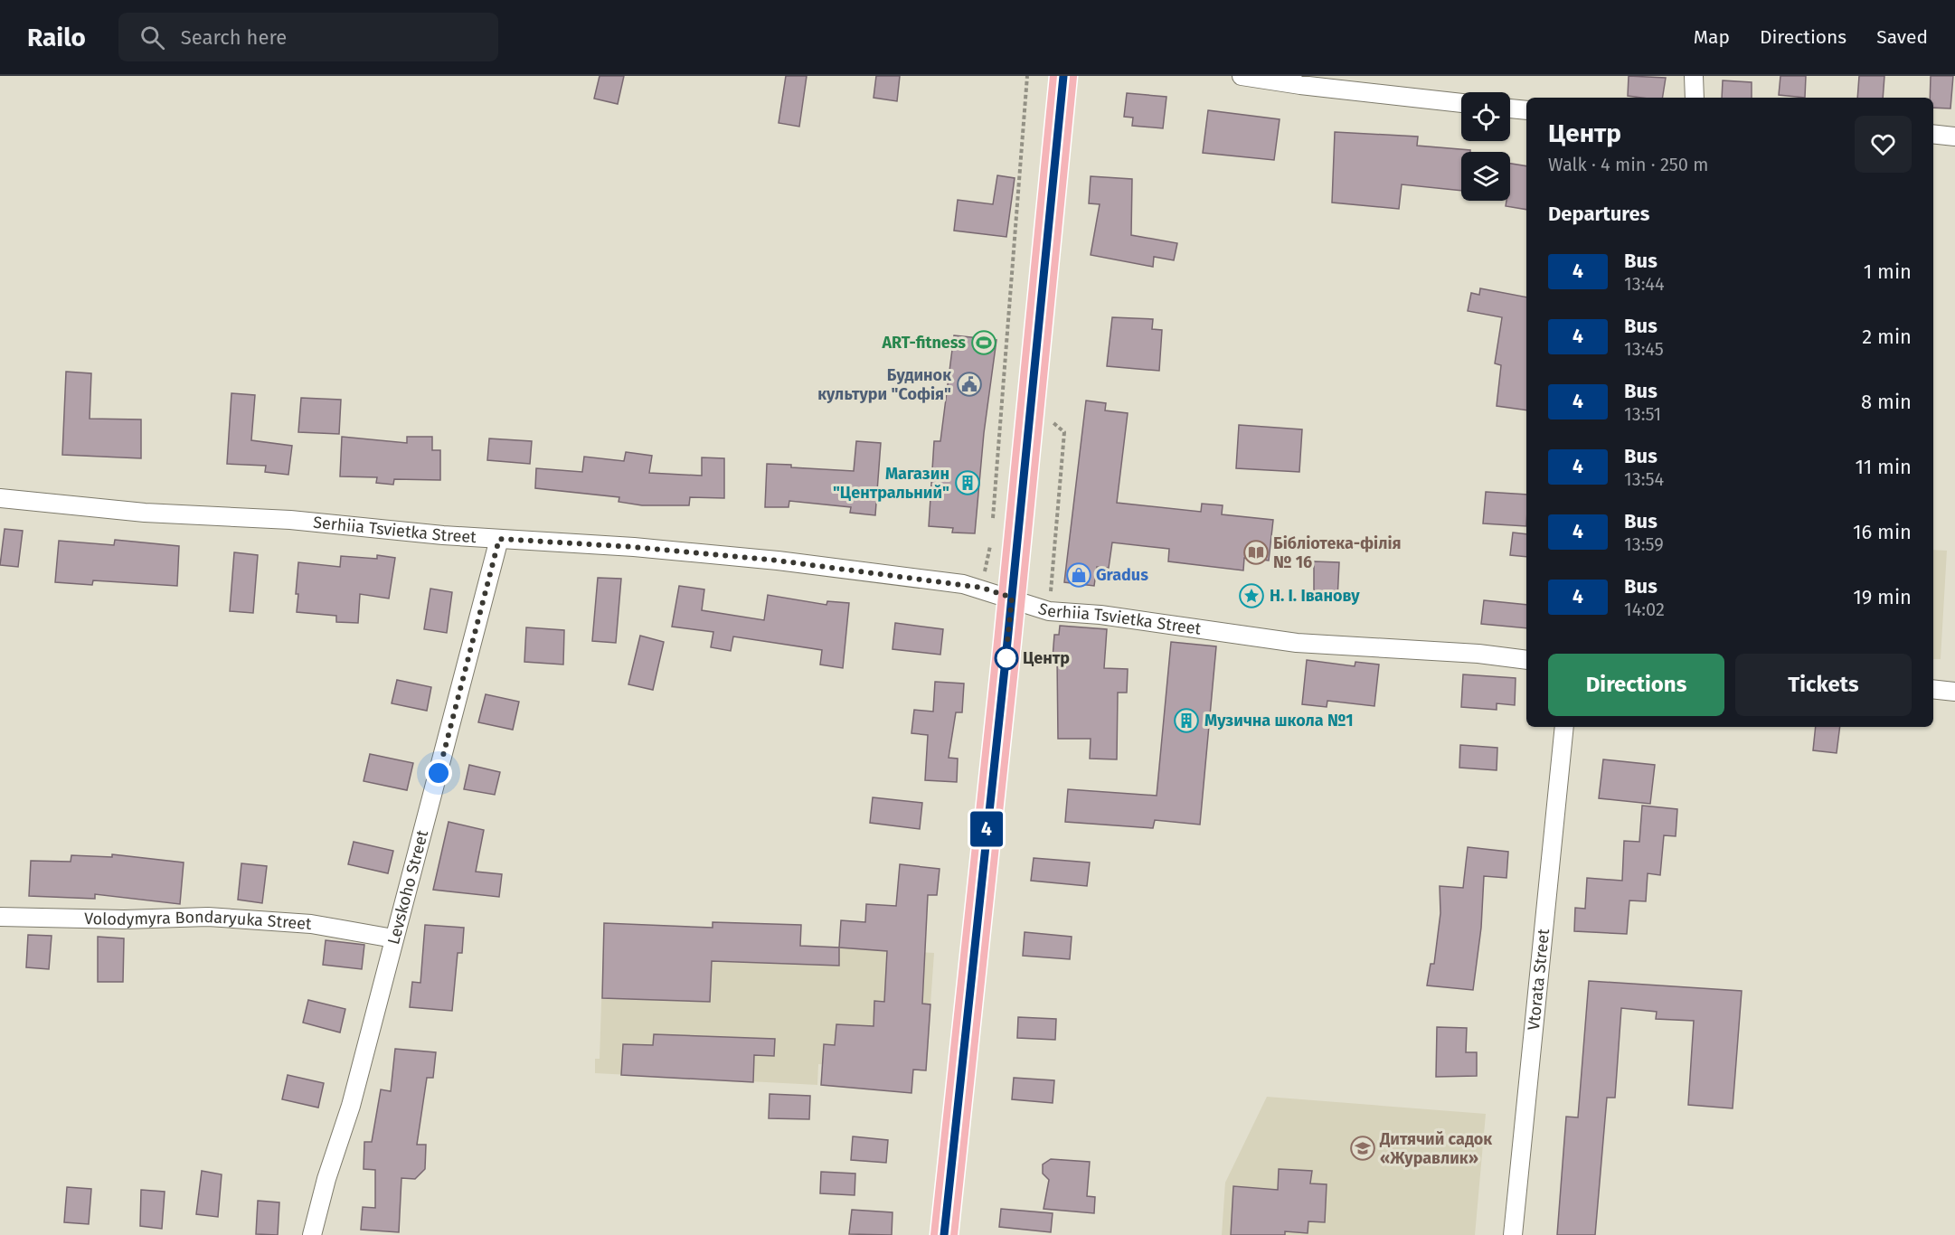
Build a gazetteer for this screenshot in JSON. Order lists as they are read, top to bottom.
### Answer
{
  "streets": {
    "street": [
      "Serhiia Tsvietka Street",
      "Levskoho Street",
      "Volodymyra Bondaryuka Street",
      "Vtorata Street"
    ]
  },
  "crossings": [
    ["Serhiia Tsvietka Street", "Levskoho Street"],
    ["Levskoho Street", "Volodymyra Bondaryuka Street"]
  ],
  "places": {
    "sports": ["ART-fitness"],
    "public building": ["Будинок культури \"Софія\""],
    "building": ["Магазин \"Центральний\"", "Музична школа №1"],
    "library": ["Бібліотека-філія № 16"],
    "shop": ["Gradus"],
    "place": ["Н. І. Іванову"],
    "other": ["Центр"],
    "school or university": ["Дитячий садок «Журавлик»"]
  },
  "lines": ["bus line 4"],
  "page": {
    "header": "Railo",
    "search": "Search here",
    "nav": ["Map", "Directions", "Saved"],
    "on_map": "4",
    "heading": [
      ["Центр", "Walk · 4 min · 250 m"],
      "Departures"
    ],
    "list": [
      {
        "mark": "4",
        "name": "Bus",
        "note": "13:44",
        "value": "1 min"
      },
      {
        "mark": "4",
        "name": "Bus",
        "note": "13:45",
        "value": "2 min"
      },
      {
        "mark": "4",
        "name": "Bus",
        "note": "13:51",
        "value": "8 min"
      },
      {
        "mark": "4",
        "name": "Bus",
        "note": "13:54",
        "value": "11 min"
      },
      {
        "mark": "4",
        "name": "Bus",
        "note": "13:59",
        "value": "16 min"
      },
      {
        "mark": "4",
        "name": "Bus",
        "note": "14:02",
        "value": "19 min"
      }
    ],
    "buttons": ["Directions", "Tickets"]
  }
}
